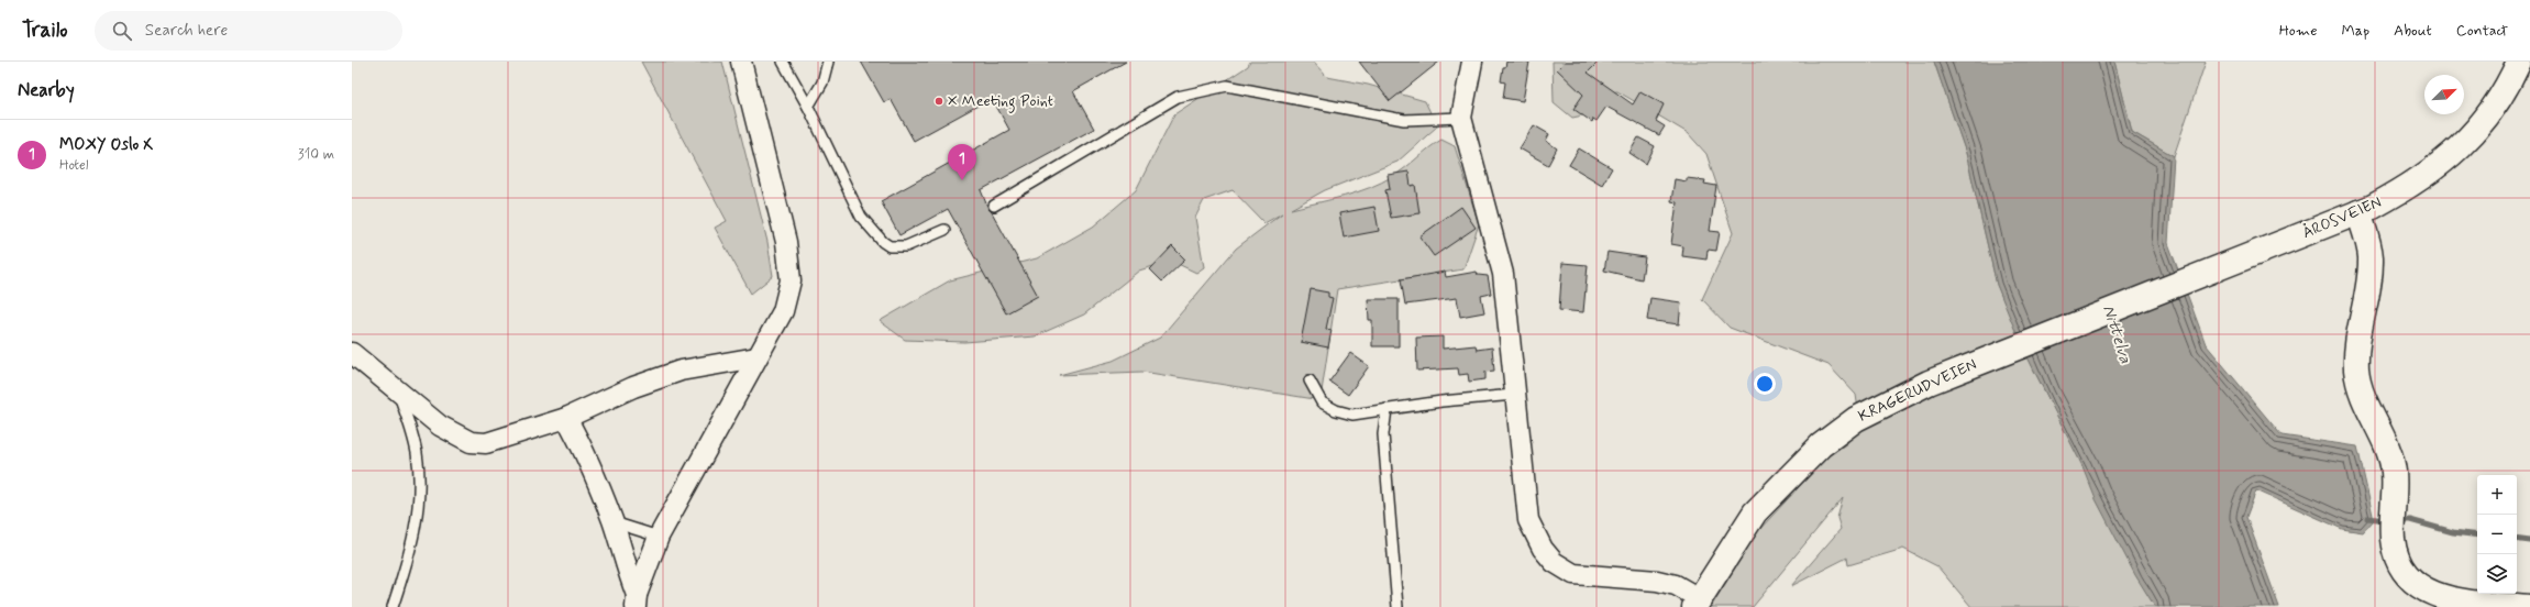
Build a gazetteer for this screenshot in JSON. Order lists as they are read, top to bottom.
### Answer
{
  "streets": {
    "main road": ["ÅROSVEIEN", "KRAGERUDVEIEN"]
  },
  "crossings": [
    ["ÅROSVEIEN", "KRAGERUDVEIEN"]
  ],
  "water": ["Nittelva"],
  "places": ["X Meeting Point"],
  "north": "top right",
  "page": {
    "header": "Trailo",
    "search": "Search here",
    "nav": [
      "Home",
      "Map",
      "About",
      "Contact"
    ],
    "heading": "Nearby",
    "list": [
      {
        "mark": "1",
        "name": "MOXY Oslo X",
        "note": "Hotel",
        "value": "310 m"
      }
    ],
    "pins": "1",
    "map_buttons": ["+", "−"]
  }
}
